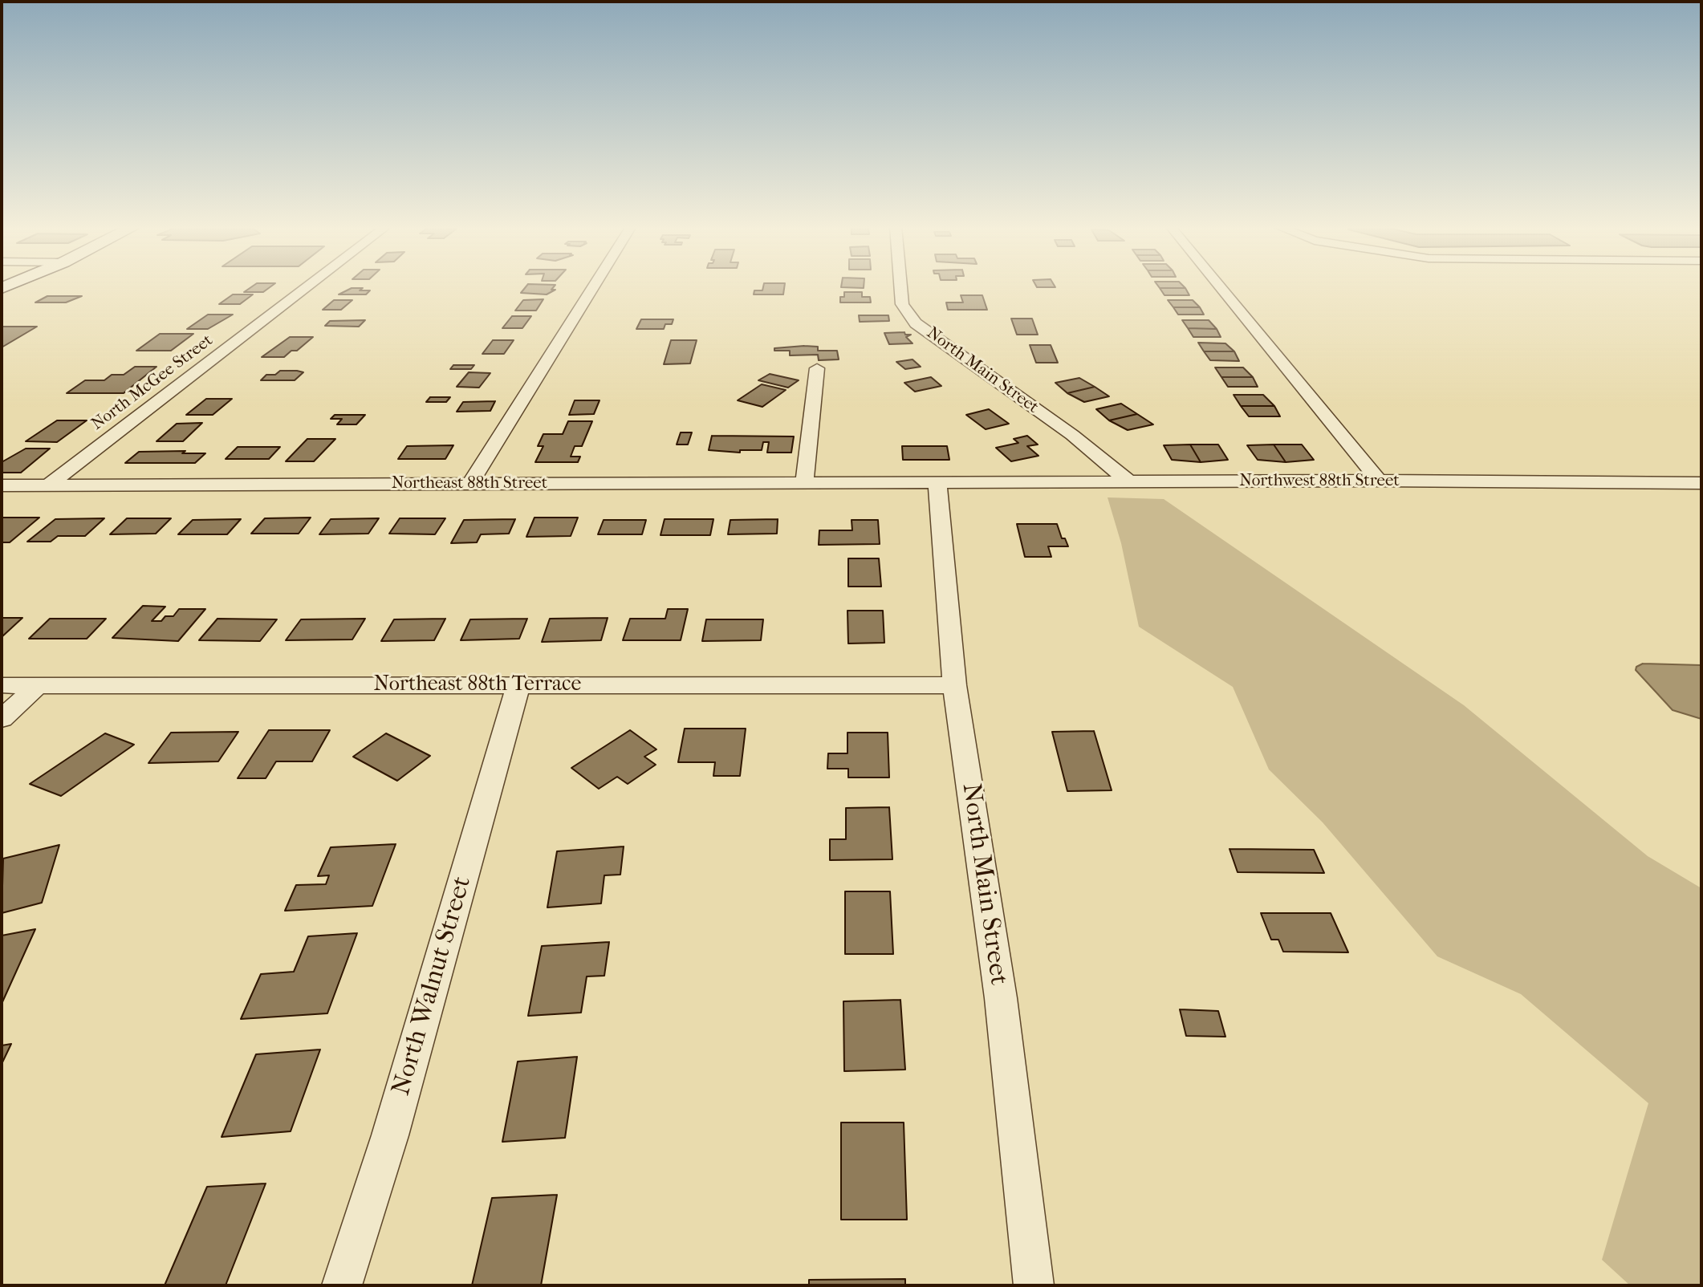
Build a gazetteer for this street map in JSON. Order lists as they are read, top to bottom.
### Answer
{
  "streets": {
    "street": [
      "North Main Street",
      "North McGee Street",
      "Northwest 88th Street",
      "Northeast 88th Street",
      "Northeast 88th Terrace",
      "North Walnut Street"
    ]
  },
  "crossings": [
    ["North Main Street", "Northwest 88th Street"],
    ["North Main Street", "Northeast 88th Street"],
    ["North Main Street", "Northeast 88th Terrace"],
    ["North McGee Street", "Northeast 88th Street"],
    ["Northwest 88th Street", "Northeast 88th Street"],
    ["Northeast 88th Terrace", "North Walnut Street"]
  ]
}
